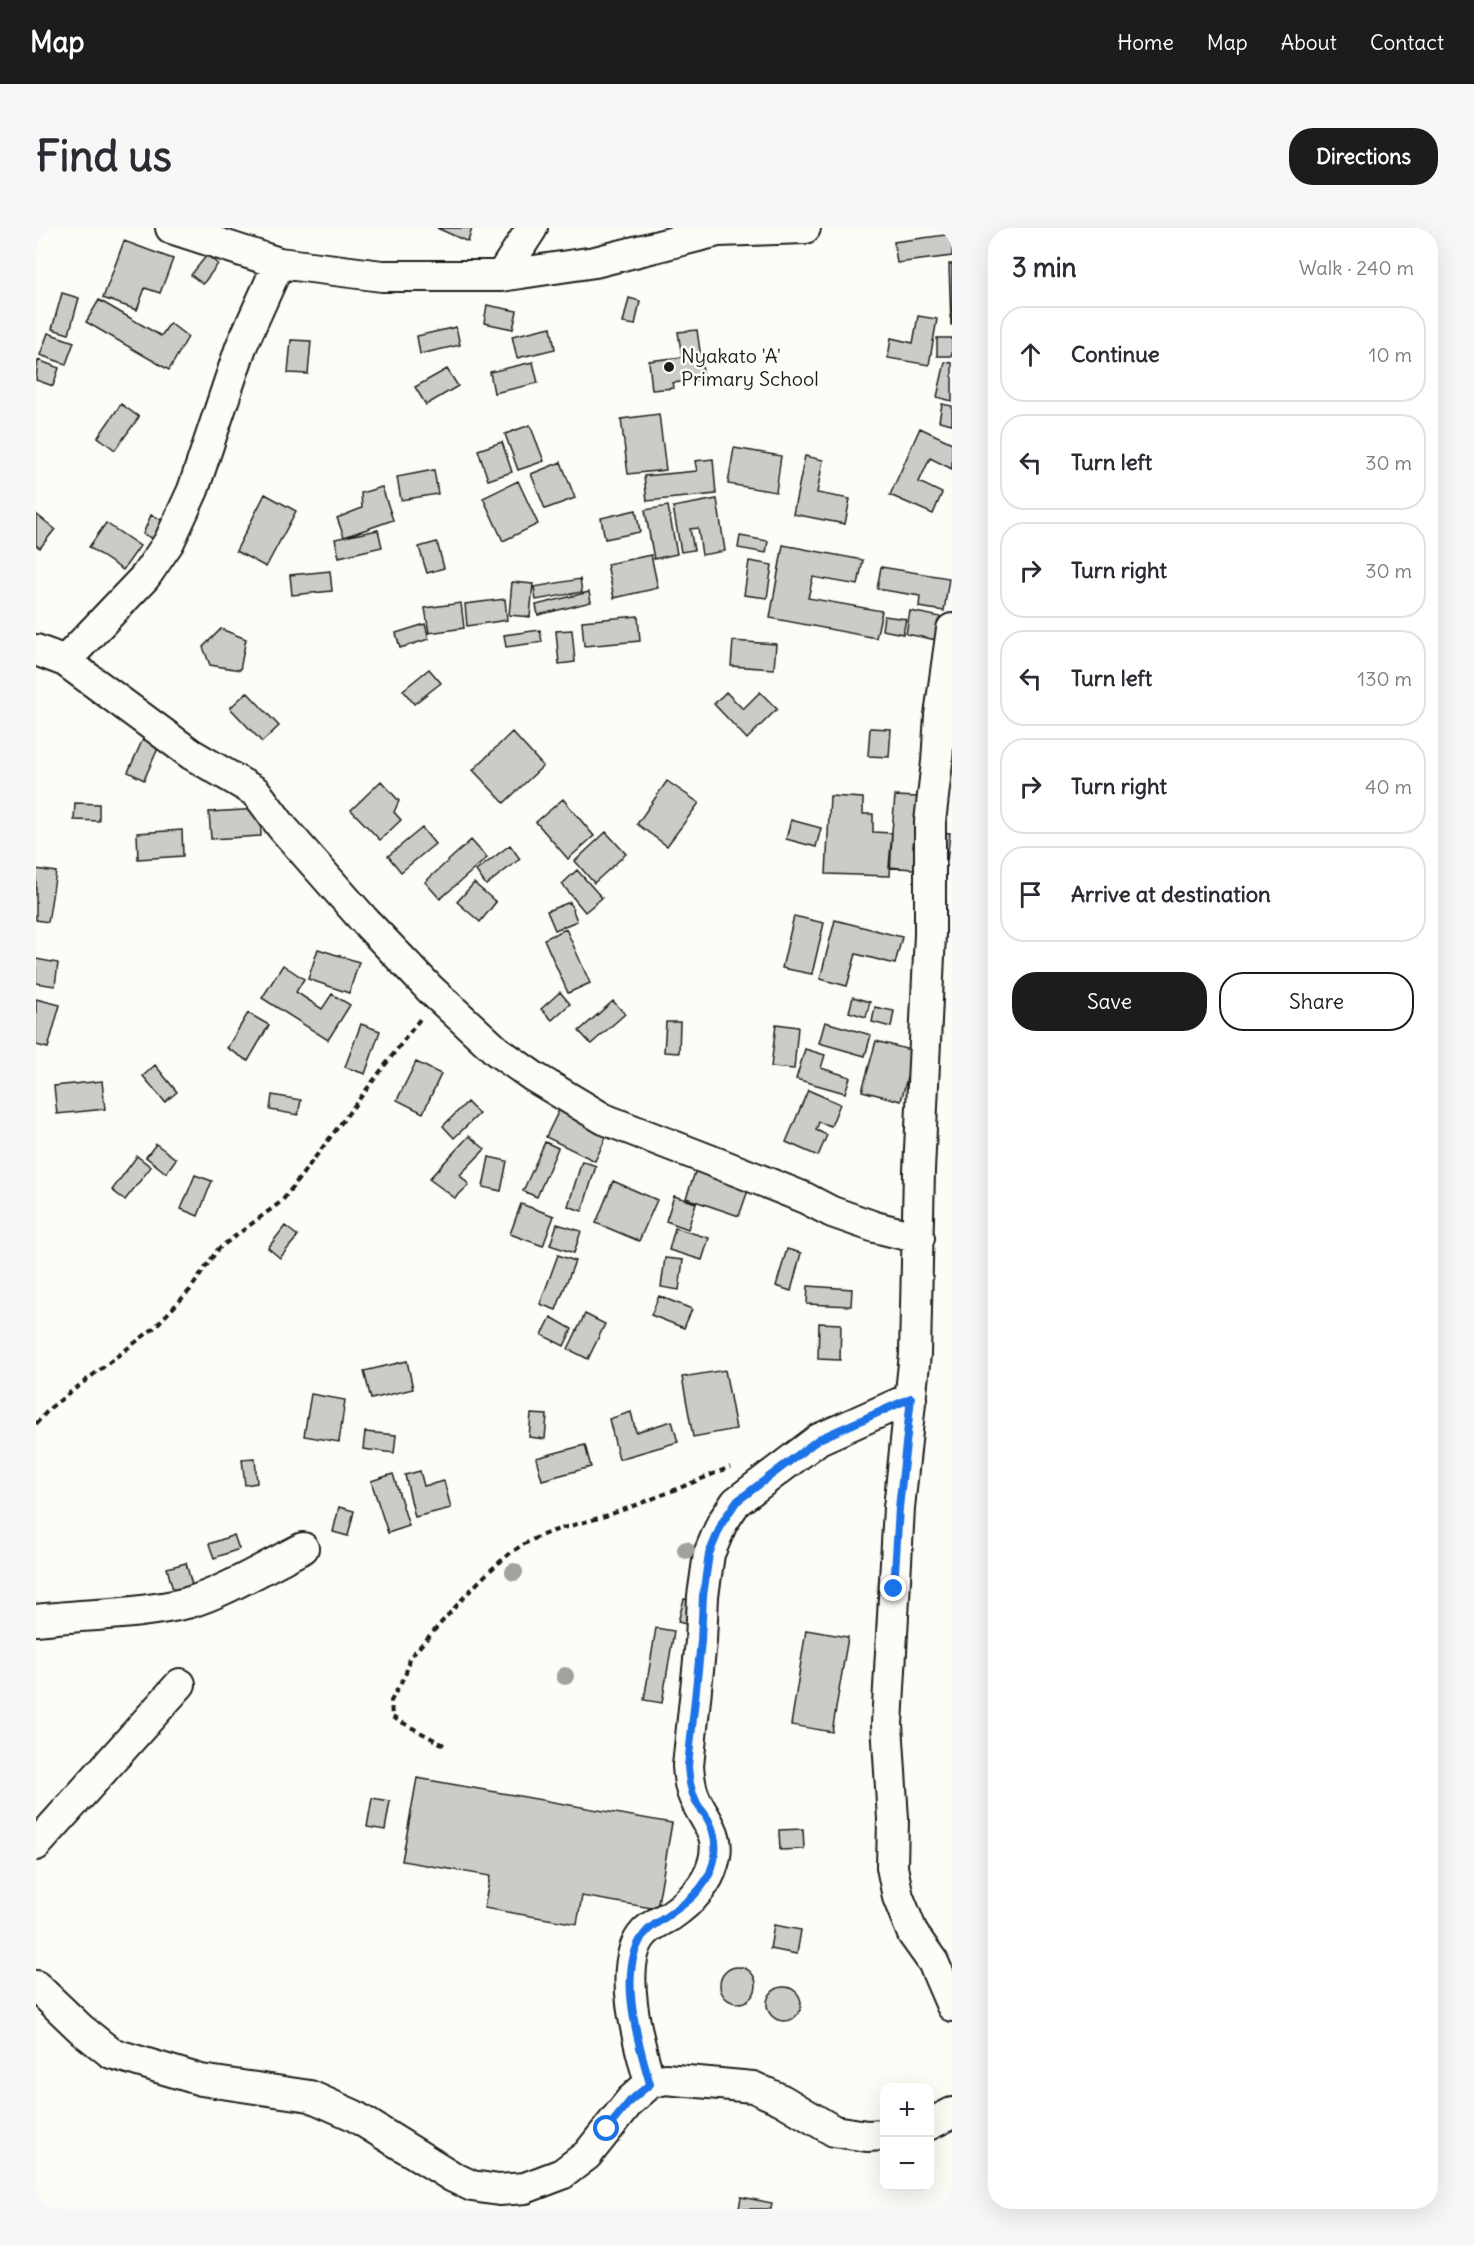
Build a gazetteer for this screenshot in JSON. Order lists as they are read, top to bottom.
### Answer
{
  "places": ["Nyakato 'A' Primary School"],
  "page": {
    "header": "Map",
    "nav": [
      "Home",
      "Map",
      "About",
      "Contact"
    ],
    "buttons": [
      "Directions",
      ["Save", "Share"]
    ],
    "title": "Find us",
    "heading": ["3 min", "Walk · 240 m"],
    "list": [
      ["Continue", "10 m"],
      ["Turn left", "30 m"],
      ["Turn right", "30 m"],
      ["Turn left", "130 m"],
      ["Turn right", "40 m"],
      "Arrive at destination"
    ],
    "map_buttons": ["+", "−"]
  }
}
